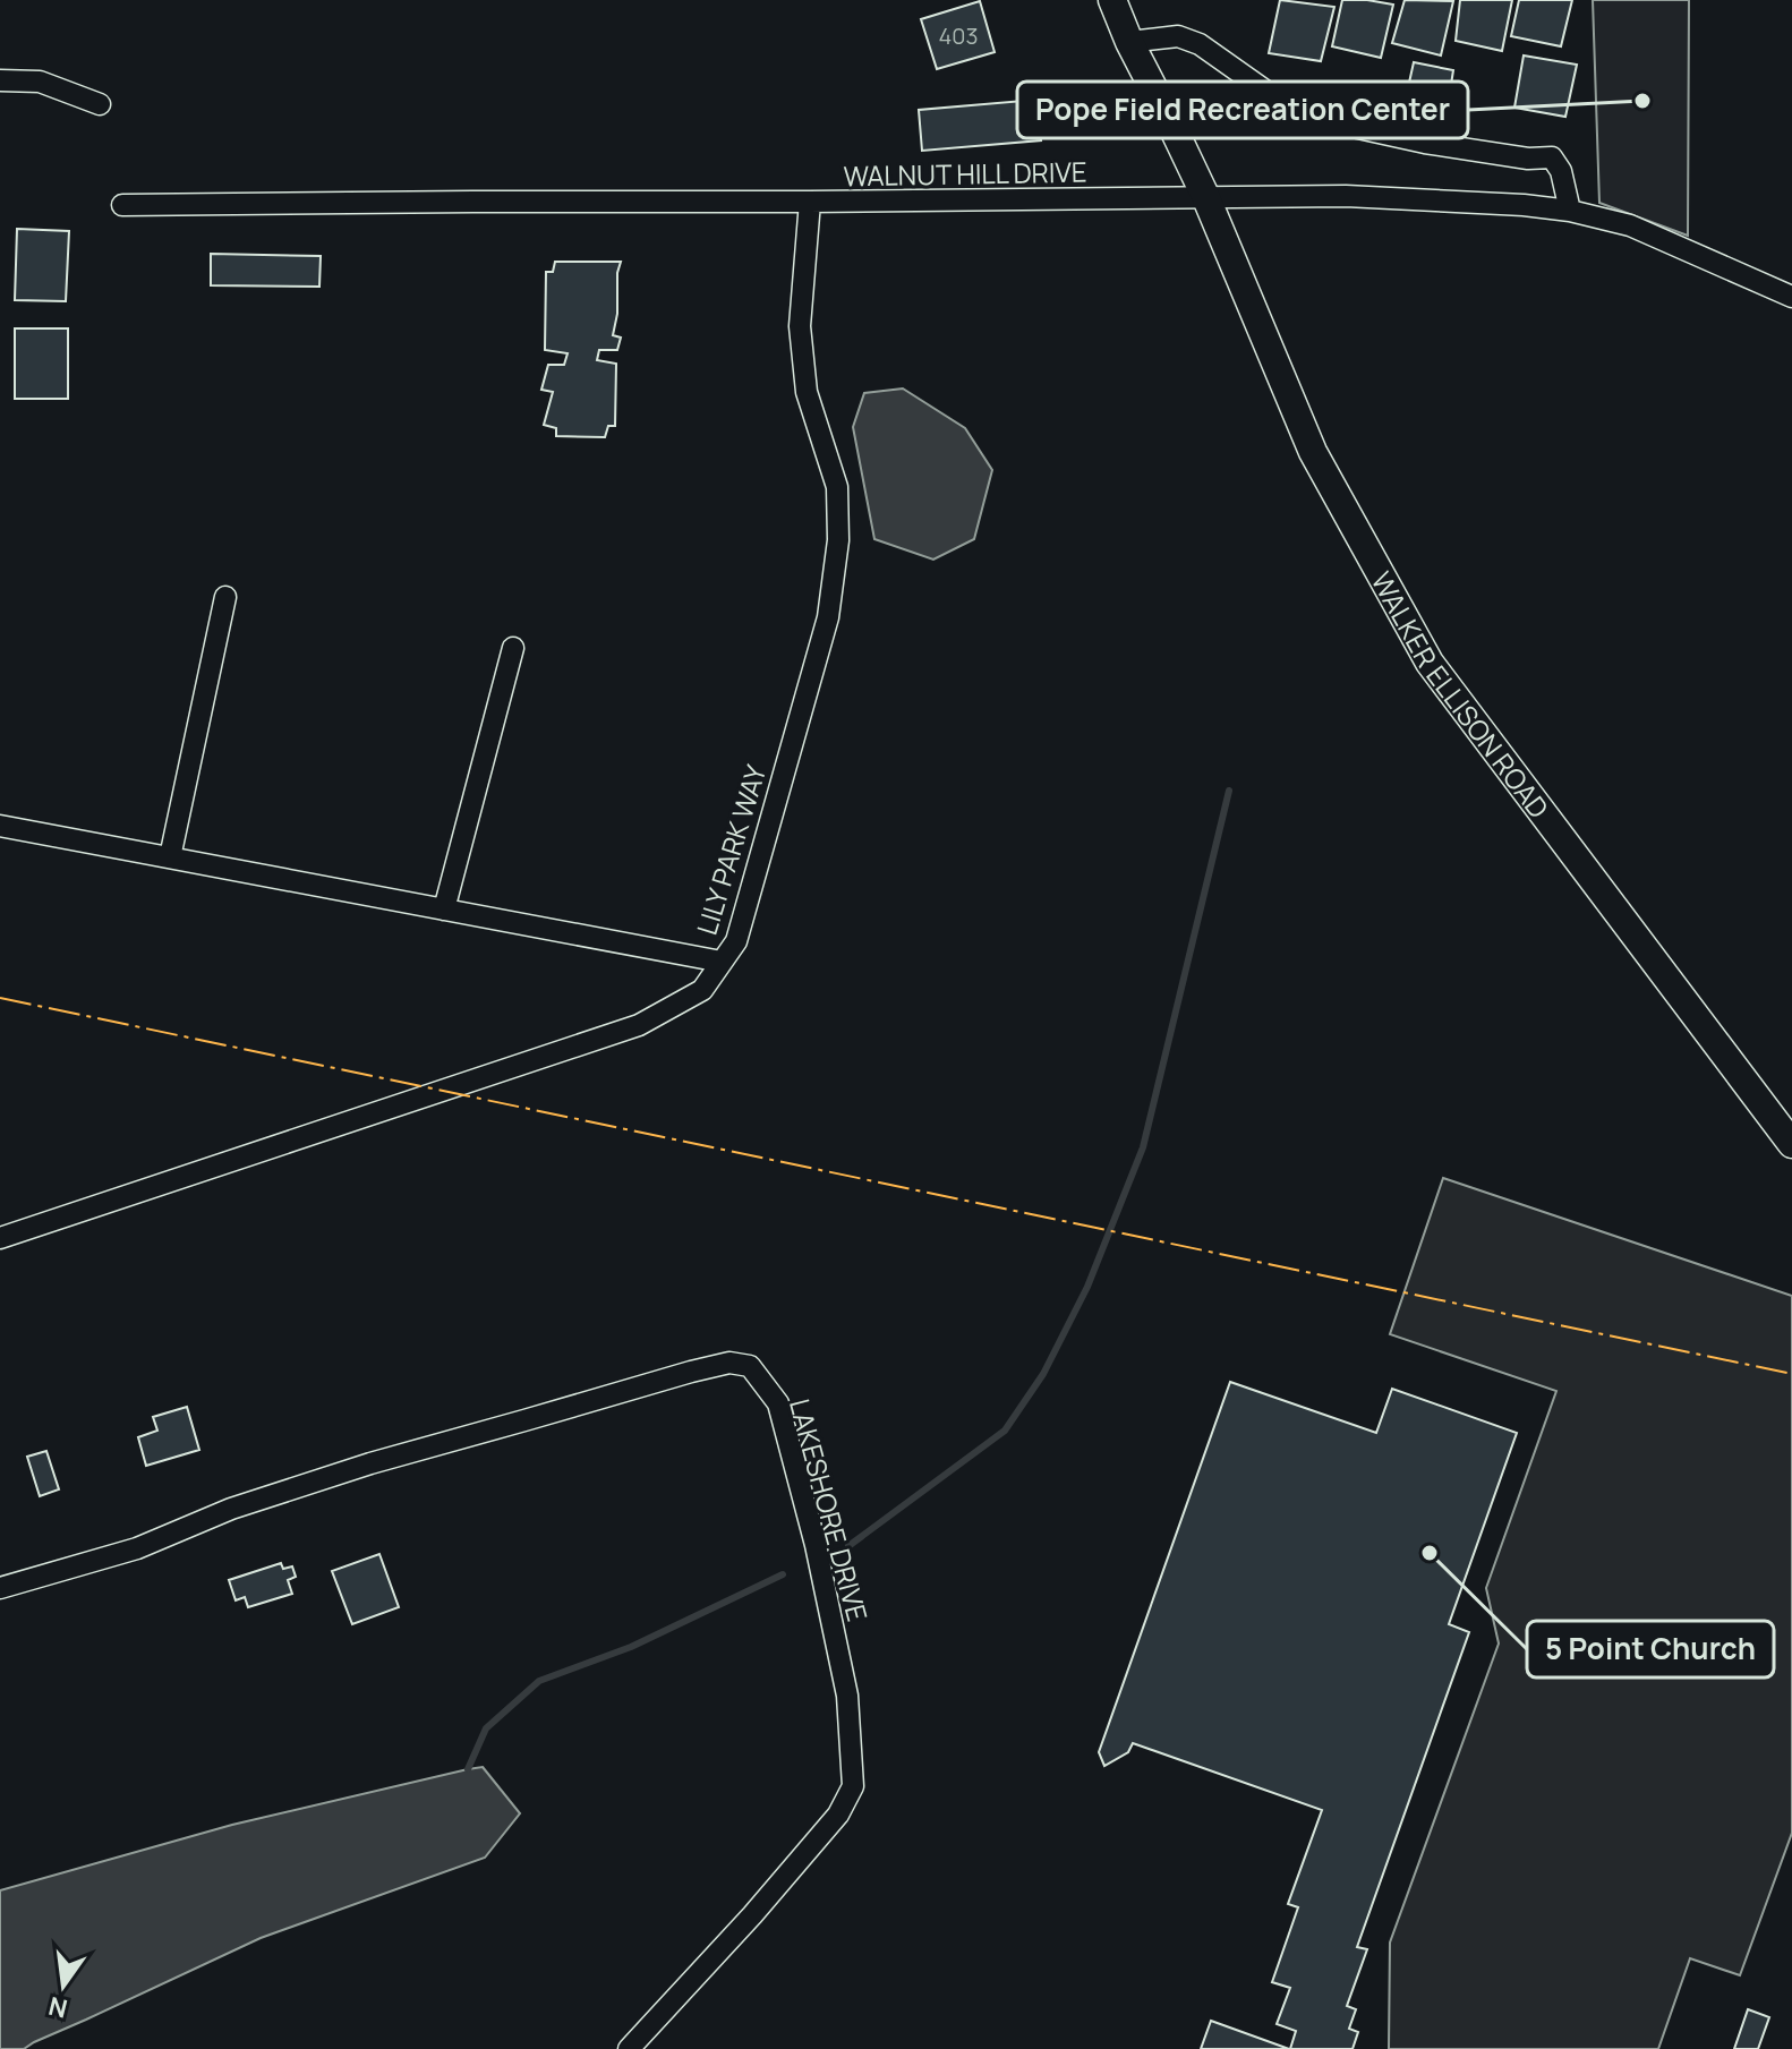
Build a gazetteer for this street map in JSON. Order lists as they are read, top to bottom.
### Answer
{
  "streets": {
    "street": [
      "WALNUT HILL DRIVE",
      "WALKER ELLISON ROAD",
      "LILY PARK WAY",
      "LAKESHORE DRIVE"
    ]
  },
  "crossings": [
    ["WALNUT HILL DRIVE", "WALKER ELLISON ROAD"],
    ["WALNUT HILL DRIVE", "LILY PARK WAY"]
  ],
  "places": ["Pope Field Recreation Center", "5 Point Church"],
  "house_numbers": ["403"],
  "north": "bottom"
}
